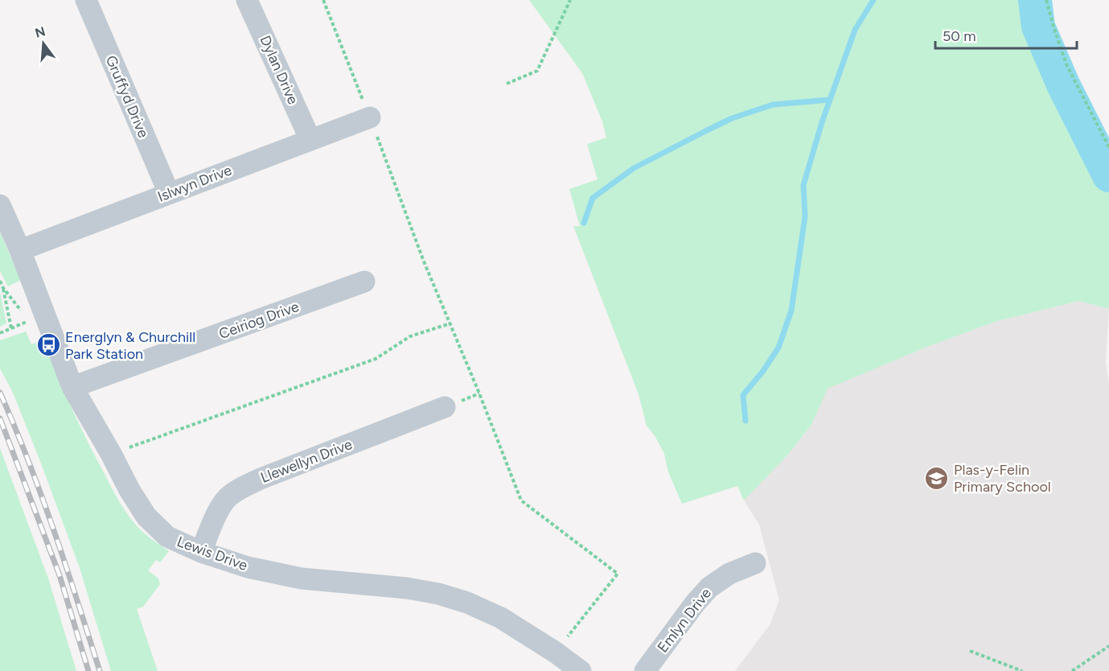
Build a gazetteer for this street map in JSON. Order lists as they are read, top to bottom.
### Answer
{
  "streets": {
    "street": [
      "Dylan Drive",
      "Gruffyd Drive",
      "Islwyn Drive",
      "Ceiriog Drive",
      "Llewellyn Drive",
      "Lewis Drive",
      "Emlyn Drive"
    ]
  },
  "crossings": [
    ["Dylan Drive", "Islwyn Drive"],
    ["Gruffyd Drive", "Islwyn Drive"],
    ["Islwyn Drive", "Lewis Drive"],
    ["Ceiriog Drive", "Lewis Drive"],
    ["Llewellyn Drive", "Lewis Drive"]
  ],
  "places": {
    "bus stop": ["Energlyn & Churchill Park Station"],
    "school or university": ["Plas-y-Felin Primary School"]
  },
  "scale_bar": "50 m",
  "north": "top"
}
